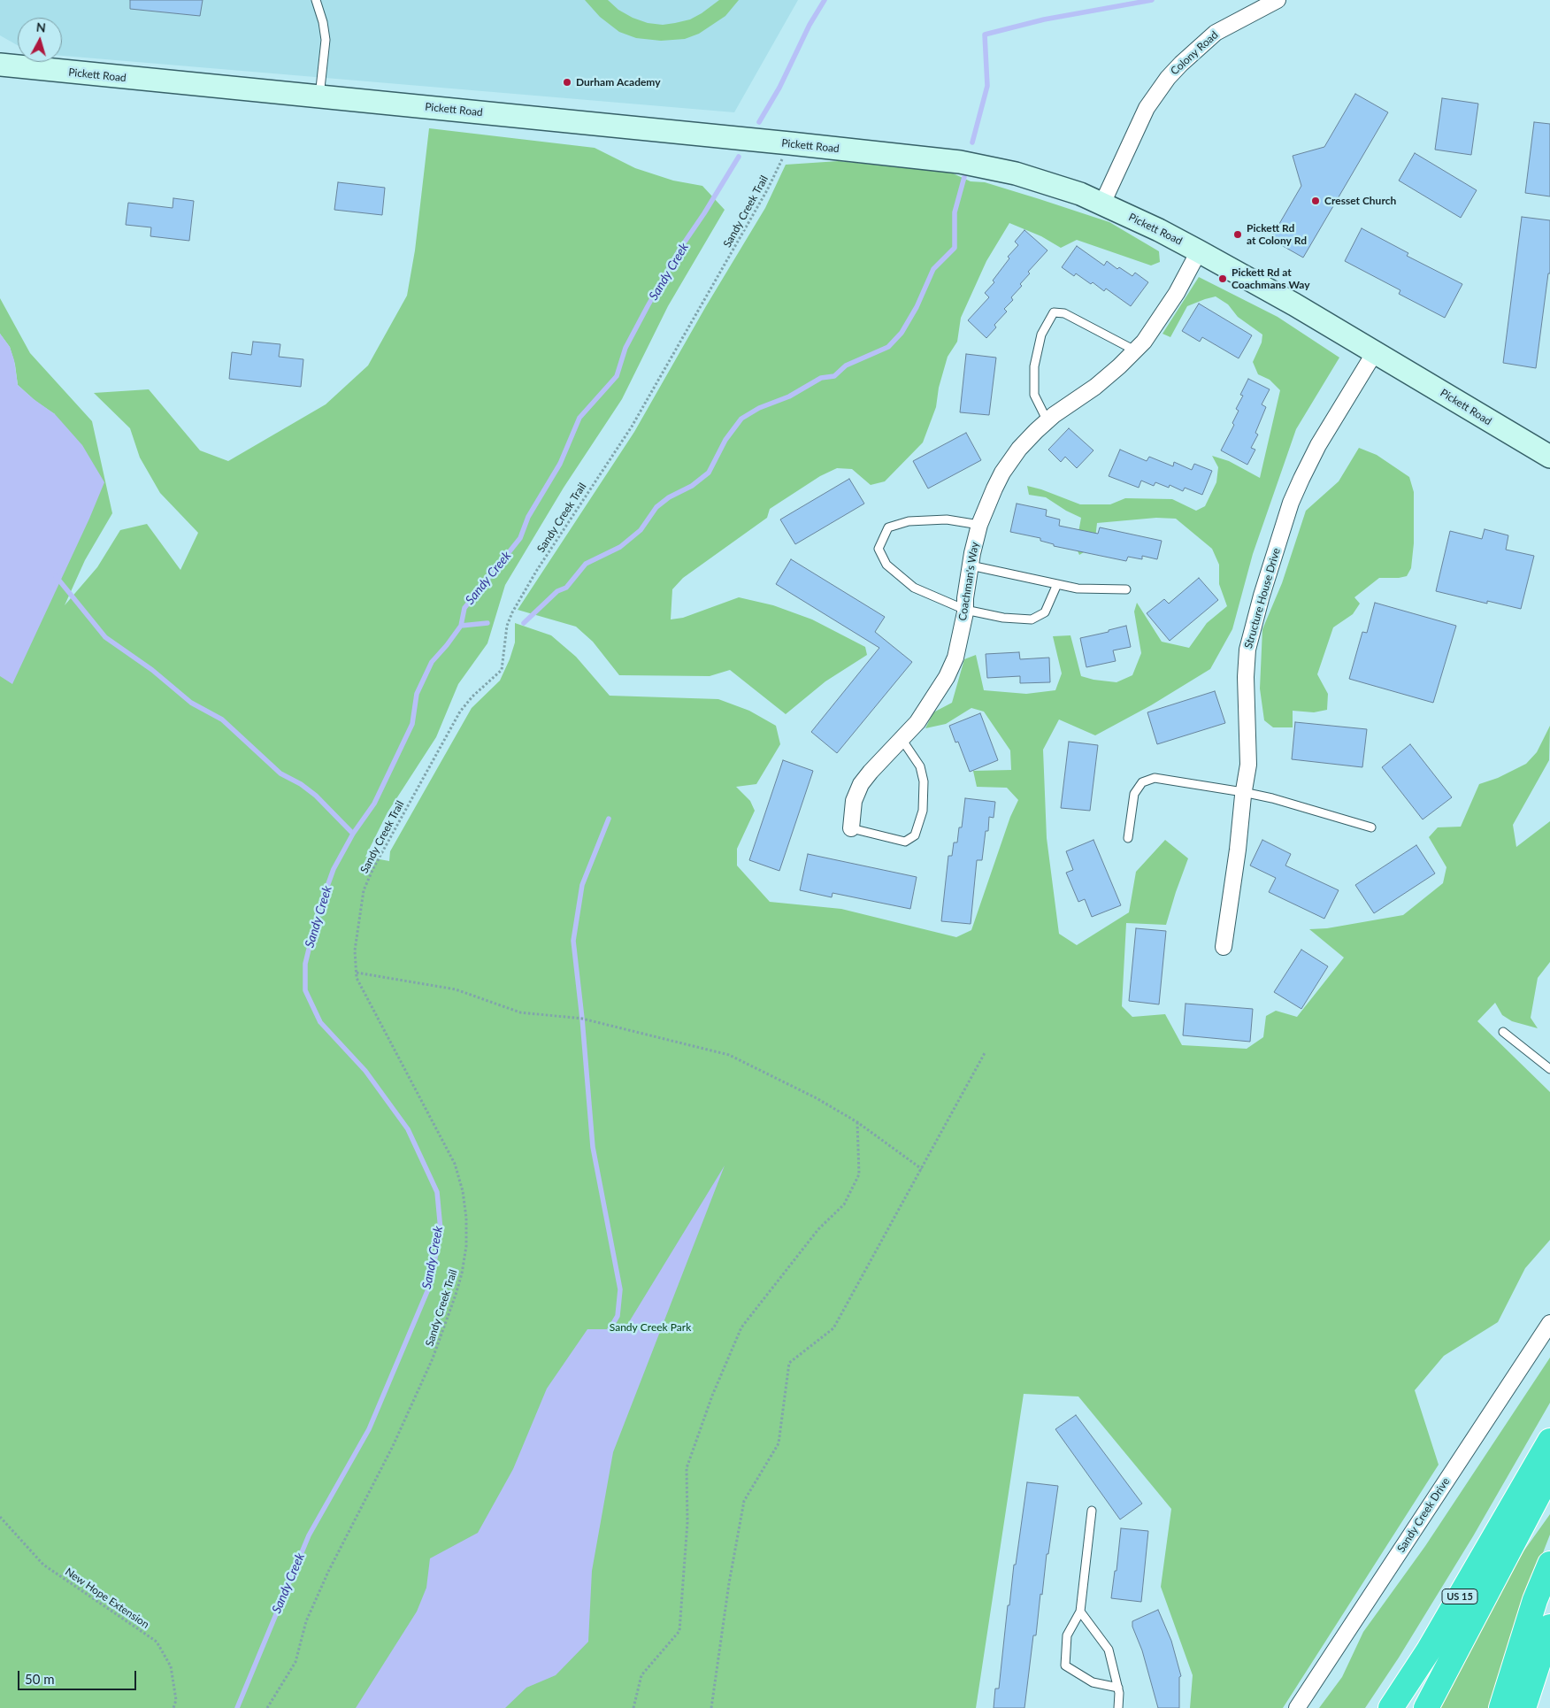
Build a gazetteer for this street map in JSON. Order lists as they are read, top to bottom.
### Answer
{
  "streets": {
    "highway": ["US 15"],
    "street": [
      "Colony Road",
      "Pickett Road",
      "Coachman's Way",
      "Structure House Drive",
      "Sandy Creek Drive"
    ],
    "path": ["Sandy Creek Trail", "New Hope Extension"]
  },
  "crossings": [
    ["Colony Road", "Pickett Road"],
    ["Pickett Road", "Sandy Creek Trail"],
    ["Pickett Road", "Coachman's Way"],
    ["Pickett Road", "Structure House Drive"]
  ],
  "water": ["Sandy Creek"],
  "parks": ["Sandy Creek Park"],
  "places": [
    "Durham Academy",
    "Cresset Church",
    "Pickett Rd at Colony Rd",
    "Pickett Rd at Coachmans Way"
  ],
  "scale_bar": "50 m",
  "north": "top"
}
